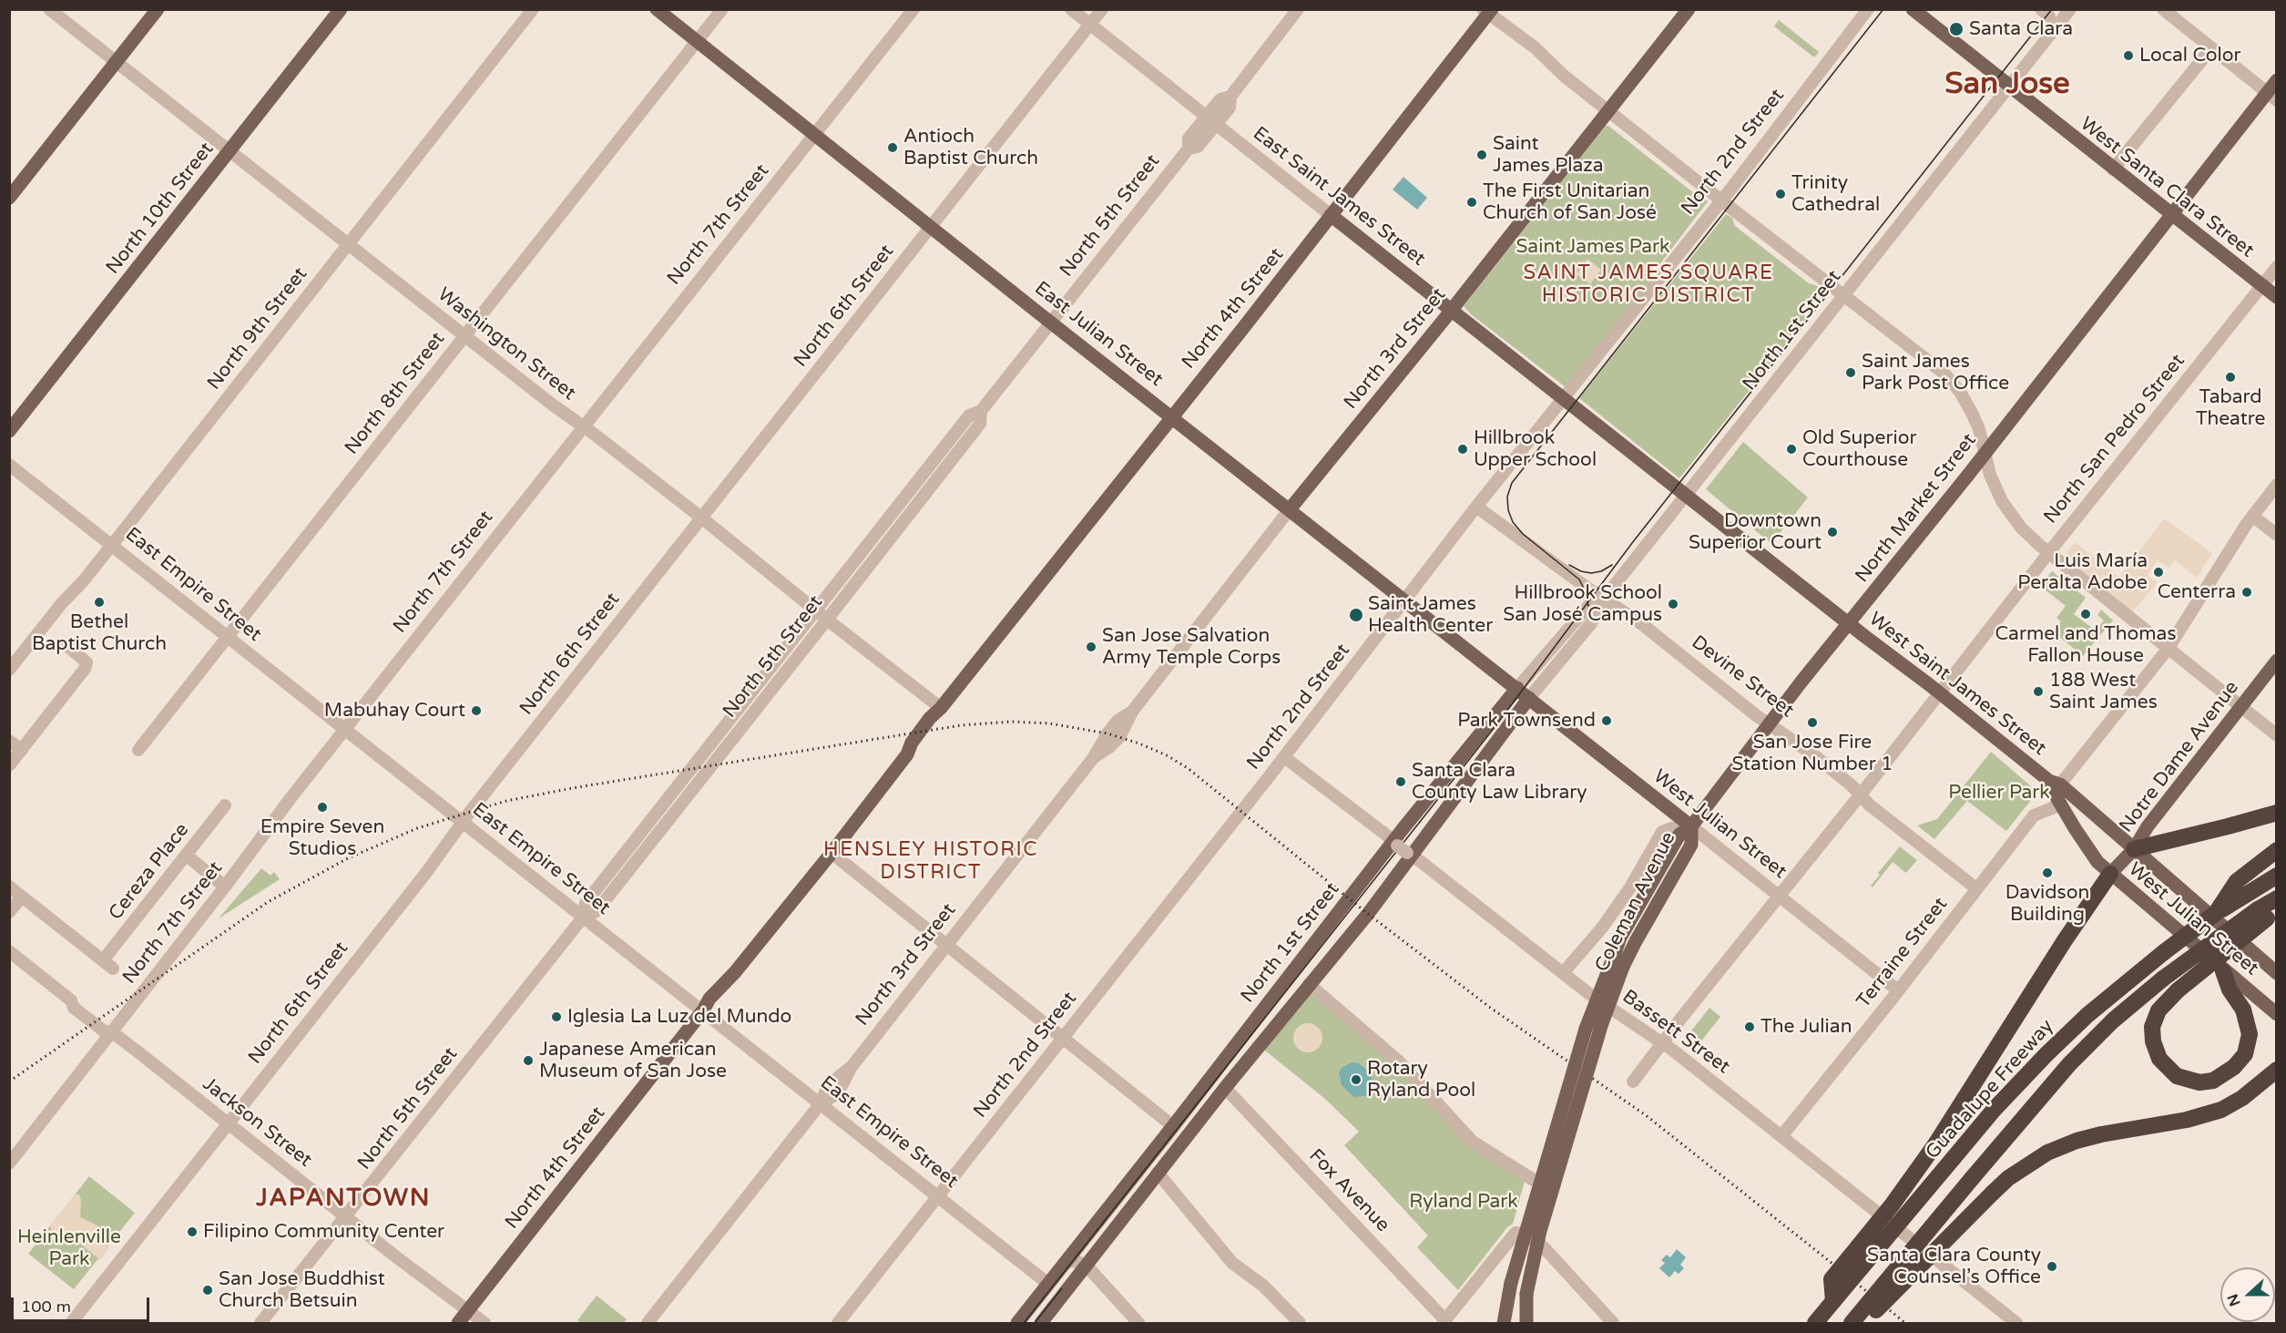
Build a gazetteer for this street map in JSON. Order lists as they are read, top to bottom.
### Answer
{
  "streets": {
    "highway": ["Guadalupe Freeway"],
    "main road": [
      "West Santa Clara Street",
      "East Saint James Street",
      "North 10th Street",
      "North 4th Street",
      "North 1st Street",
      "East Julian Street",
      "North 3rd Street",
      "North Market Street",
      "West Saint James Street",
      "Notre Dame Avenue",
      "West Julian Street",
      "Coleman Avenue"
    ],
    "street": [
      "North 2nd Street",
      "North 5th Street",
      "North 7th Street",
      "North 6th Street",
      "North 9th Street",
      "Washington Street",
      "North 8th Street",
      "North San Pedro Street",
      "East Empire Street",
      "Devine Street",
      "Cereza Place",
      "Terraine Street",
      "Bassett Street",
      "Jackson Street",
      "Fox Avenue"
    ]
  },
  "crossings": [
    ["North 2nd Street", "East Saint James Street"],
    ["North 2nd Street", "East Julian Street"],
    ["North 2nd Street", "East Empire Street"],
    ["North 2nd Street", "Devine Street"],
    ["North 2nd Street", "Bassett Street"],
    ["West Santa Clara Street", "North 1st Street"],
    ["West Santa Clara Street", "North San Pedro Street"],
    ["West Santa Clara Street", "North Market Street"],
    ["East Saint James Street", "North 5th Street"],
    ["East Saint James Street", "North 6th Street"],
    ["East Saint James Street", "North 4th Street"],
    ["East Saint James Street", "North 1st Street"],
    ["East Saint James Street", "North 3rd Street"],
    ["East Saint James Street", "West Saint James Street"],
    ["North 10th Street", "Washington Street"],
    ["North 5th Street", "East Julian Street"],
    ["North 5th Street", "Washington Street"],
    ["North 5th Street", "East Empire Street"],
    ["North 5th Street", "Jackson Street"],
    ["North 7th Street", "East Julian Street"],
    ["North 7th Street", "Washington Street"],
    ["North 7th Street", "East Empire Street"],
    ["North 7th Street", "Jackson Street"],
    ["North 6th Street", "East Julian Street"],
    ["North 6th Street", "Washington Street"],
    ["North 6th Street", "East Empire Street"],
    ["North 6th Street", "Jackson Street"],
    ["North 4th Street", "East Julian Street"],
    ["North 4th Street", "Washington Street"],
    ["North 4th Street", "East Empire Street"],
    ["North 4th Street", "Jackson Street"],
    ["North 9th Street", "Washington Street"],
    ["North 9th Street", "East Empire Street"],
    ["North 1st Street", "East Julian Street"],
    ["North 1st Street", "East Empire Street"],
    ["North 1st Street", "Devine Street"],
    ["North 1st Street", "West Saint James Street"],
    ["North 1st Street", "West Julian Street"],
    ["North 1st Street", "Bassett Street"],
    ["North 1st Street", "Fox Avenue"],
    ["East Julian Street", "North 3rd Street"],
    ["East Julian Street", "North 8th Street"],
    ["East Julian Street", "West Julian Street"],
    ["Washington Street", "North 8th Street"],
    ["North 3rd Street", "East Empire Street"],
    ["North 8th Street", "East Empire Street"],
    ["North San Pedro Street", "Devine Street"],
    ["North San Pedro Street", "West Saint James Street"],
    ["North San Pedro Street", "West Julian Street"],
    ["North San Pedro Street", "Bassett Street"],
    ["North Market Street", "Devine Street"],
    ["North Market Street", "West Saint James Street"],
    ["North Market Street", "West Julian Street"],
    ["North Market Street", "Coleman Avenue"],
    ["Devine Street", "Terraine Street"],
    ["West Saint James Street", "Notre Dame Avenue"],
    ["West Saint James Street", "West Julian Street"],
    ["West Saint James Street", "Terraine Street"],
    ["Notre Dame Avenue", "West Julian Street"],
    ["West Julian Street", "Coleman Avenue"],
    ["West Julian Street", "Terraine Street"],
    ["Terraine Street", "Bassett Street"]
  ],
  "districts": [
    "San Jose",
    "SAINT JAMES SQUARE HISTORIC DISTRICT",
    "HENSLEY HISTORIC DISTRICT",
    "JAPANTOWN"
  ],
  "parks": [
    "Saint James Park",
    "Pellier Park",
    "Ryland Park",
    "Heinlenville Park"
  ],
  "places": [
    "Santa Clara",
    "Local Color",
    "Antioch Baptist Church",
    "Saint James Plaza",
    "Trinity Cathedral",
    "The First Unitarian Church of San José",
    "Saint James Park Post Office",
    "Tabard Theatre",
    "Hillbrook Upper School",
    "Old Superior Courthouse",
    "Downtown Superior Court",
    "Luis María Peralta Adobe",
    "Centerra",
    "Bethel Baptist Church",
    "Hillbrook School San José Campus",
    "Carmel and Thomas Fallon House",
    "Saint James Health Center",
    "San Jose Salvation Army Temple Corps",
    "188 West Saint James",
    "Mabuhay Court",
    "Park Townsend",
    "San Jose Fire Station Number 1",
    "Santa Clara County Law Library",
    "Empire Seven Studios",
    "Davidson Building",
    "Iglesia La Luz del Mundo",
    "The Julian",
    "Japanese American Museum of San Jose",
    "Rotary Ryland Pool",
    "Filipino Community Center",
    "Santa Clara County Counsel’s Office",
    "San Jose Buddhist Church Betsuin"
  ],
  "scale_bar": "100 m",
  "north": "left"
}
